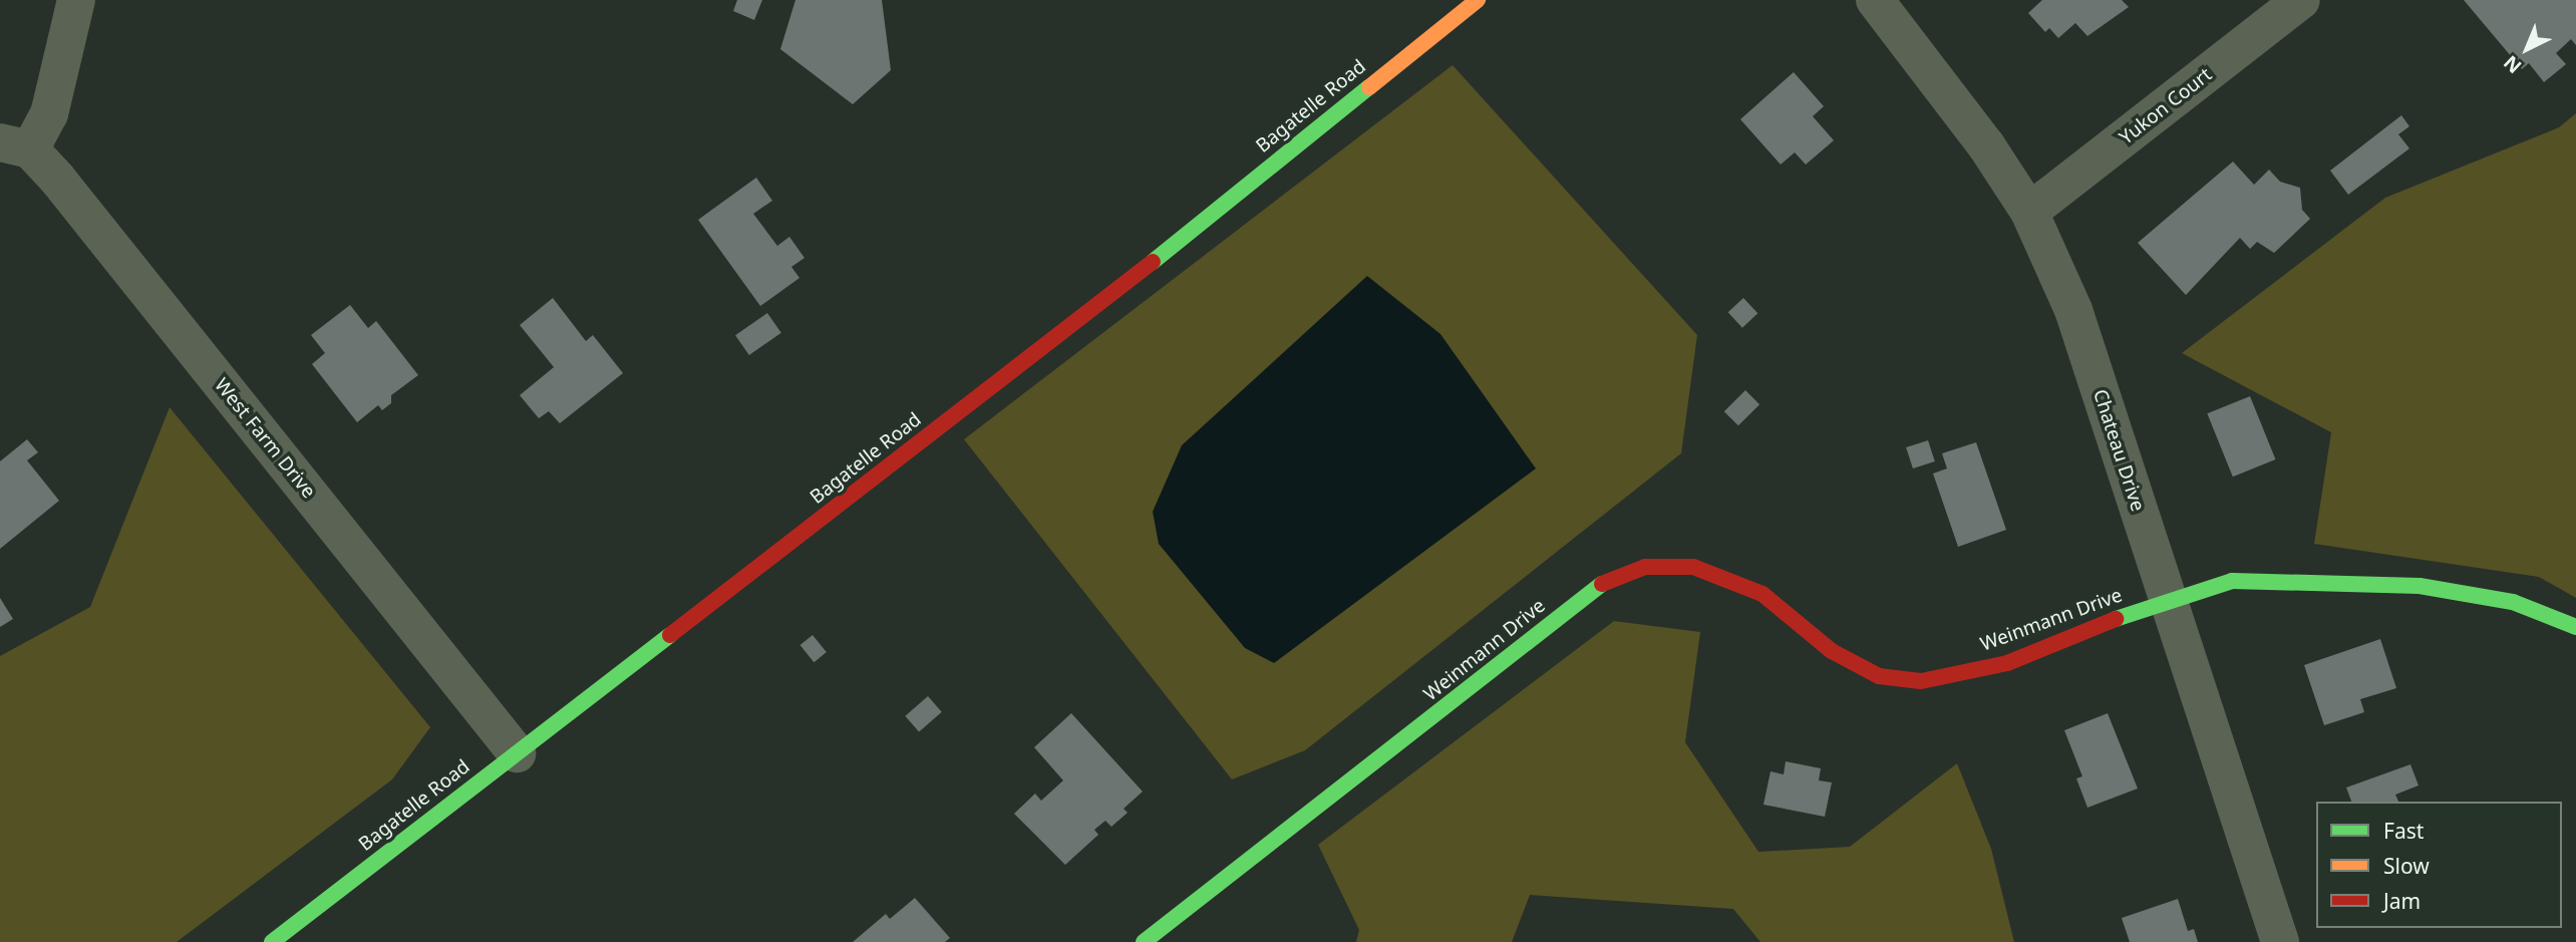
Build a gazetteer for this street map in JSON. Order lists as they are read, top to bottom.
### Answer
{
  "streets": {
    "street": [
      "Bagatelle Road",
      "Yukon Court",
      "West Farm Drive",
      "Chateau Drive",
      "Weinmann Drive"
    ]
  },
  "crossings": [
    ["Bagatelle Road", "West Farm Drive"],
    ["Yukon Court", "Chateau Drive"],
    ["Chateau Drive", "Weinmann Drive"]
  ],
  "legend": ["Fast", "Slow", "Jam"],
  "north": "bottom left"
}
